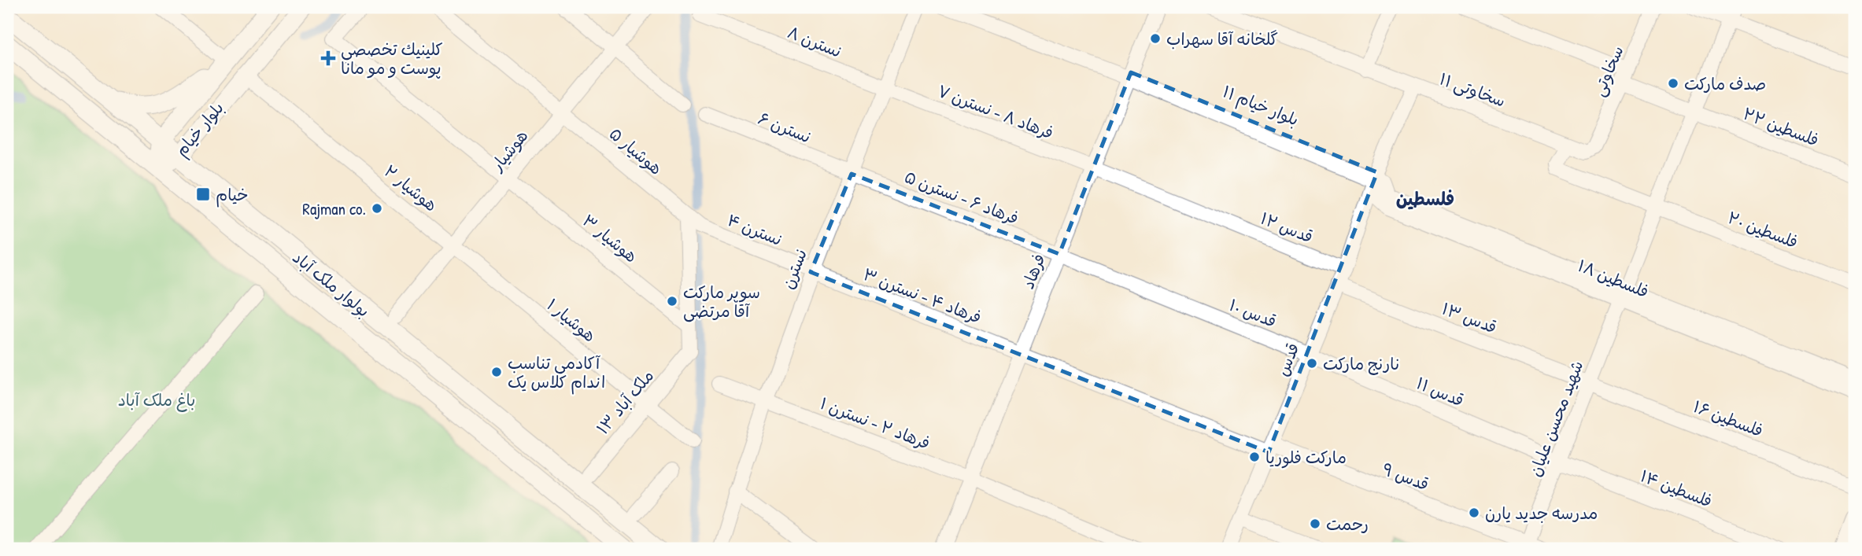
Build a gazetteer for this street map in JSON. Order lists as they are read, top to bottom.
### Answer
{
  "streets": {
    "main road": ["بلوار خیام", "بولوار ملک آباد"],
    "street": [
      "نسترن ۸",
      "سخاوتی",
      "سخاوتی ۱۱",
      "بلوار خیام ۱۱",
      "فرهاد ۸ - نسترن ۷",
      "فلسطین ۲۲",
      "نسترن ۶",
      "هوشیار",
      "هوشیار ۵",
      "هوشیار ۲",
      "فرهاد ۶ - نسترن ۵",
      "قدس ۱۲",
      "نسترن ۴",
      "فلسطین ۲۰",
      "هوشیار ۳",
      "نسترن",
      "فرهاد",
      "فلسطین ۱۸",
      "فرهاد ۴ - نسترن ۳",
      "قدس ۱۰",
      "قدس ۱۳",
      "هوشیار ۱",
      "قدس",
      "قدس ۱۱",
      "۱۳ ملک آباد",
      "شهید محسن علیان",
      "فلسطین ۱۶",
      "فرهاد ۲ - نسترن ۱",
      "قدس ۹",
      "فلسطین ۱۴"
    ]
  },
  "crossings": [
    ["نسترن ۸", "فرهاد ۸ - نسترن ۷"],
    ["نسترن ۸", "نسترن"],
    ["سخاوتی", "سخاوتی ۱۱"],
    ["سخاوتی", "فلسطین ۲۲"],
    ["سخاوتی ۱۱", "فلسطین ۲۰"],
    ["سخاوتی ۱۱", "قدس"],
    ["بلوار خیام ۱۱", "فرهاد"],
    ["بلوار خیام ۱۱", "فلسطین ۱۸"],
    ["بلوار خیام ۱۱", "قدس"],
    ["فرهاد ۸ - نسترن ۷", "قدس ۱۲"],
    ["فرهاد ۸ - نسترن ۷", "نسترن"],
    ["فرهاد ۸ - نسترن ۷", "فرهاد"],
    ["فلسطین ۲۲", "شهید محسن علیان"],
    ["نسترن ۶", "فرهاد ۶ - نسترن ۵"],
    ["نسترن ۶", "نسترن"],
    ["بلوار خیام", "هوشیار ۲"],
    ["بلوار خیام", "بولوار ملک آباد"],
    ["هوشیار", "هوشیار ۵"],
    ["هوشیار", "هوشیار ۲"],
    ["هوشیار", "هوشیار ۳"],
    ["هوشیار", "هوشیار ۱"],
    ["هوشیار ۵", "نسترن ۴"],
    ["هوشیار ۲", "هوشیار ۱"],
    ["فرهاد ۶ - نسترن ۵", "نسترن"],
    ["فرهاد ۶ - نسترن ۵", "فرهاد"],
    ["فرهاد ۶ - نسترن ۵", "قدس ۱۰"],
    ["قدس ۱۲", "قدس"],
    ["نسترن ۴", "نسترن"],
    ["نسترن ۴", "فرهاد ۴ - نسترن ۳"],
    ["فلسطین ۲۰", "شهید محسن علیان"],
    ["هوشیار ۳", "۱۳ ملک آباد"],
    ["نسترن", "فرهاد ۴ - نسترن ۳"],
    ["نسترن", "فرهاد ۲ - نسترن ۱"],
    ["فرهاد", "فرهاد ۴ - نسترن ۳"],
    ["فرهاد", "فرهاد ۲ - نسترن ۱"],
    ["فلسطین ۱۸", "قدس"],
    ["فلسطین ۱۸", "شهید محسن علیان"],
    ["فرهاد ۴ - نسترن ۳", "قدس ۹"],
    ["قدس ۱۰", "قدس"],
    ["قدس ۱۰", "قدس ۱۱"],
    ["قدس ۱۳", "قدس"],
    ["قدس ۱۳", "شهید محسن علیان"],
    ["قدس ۱۳", "فلسطین ۱۶"],
    ["هوشیار ۱", "۱۳ ملک آباد"],
    ["قدس", "قدس ۱۱"],
    ["قدس", "قدس ۹"],
    ["قدس ۱۱", "شهید محسن علیان"],
    ["قدس ۱۱", "فلسطین ۱۴"],
    ["شهید محسن علیان", "فلسطین ۱۶"],
    ["شهید محسن علیان", "قدس ۹"],
    ["شهید محسن علیان", "فلسطین ۱۴"]
  ],
  "districts": ["فلسطین"],
  "parks": ["باغ ملک آباد"],
  "places": {
    "other": [
      "گلخانه آقا سهراب",
      "صدف مارکت",
      "Rajman co.",
      "سوپر مارکت آقا مرتضی",
      "نارنج مارکت",
      "آکادمی تناسب اندام کلاس یک",
      "مارکت فلوریا",
      "مدرسه جدید یارن",
      "رحمت"
    ],
    "health": ["كلينيك تخصصي پوست و مو مانا"],
    "transit": ["خیام"]
  }
}
